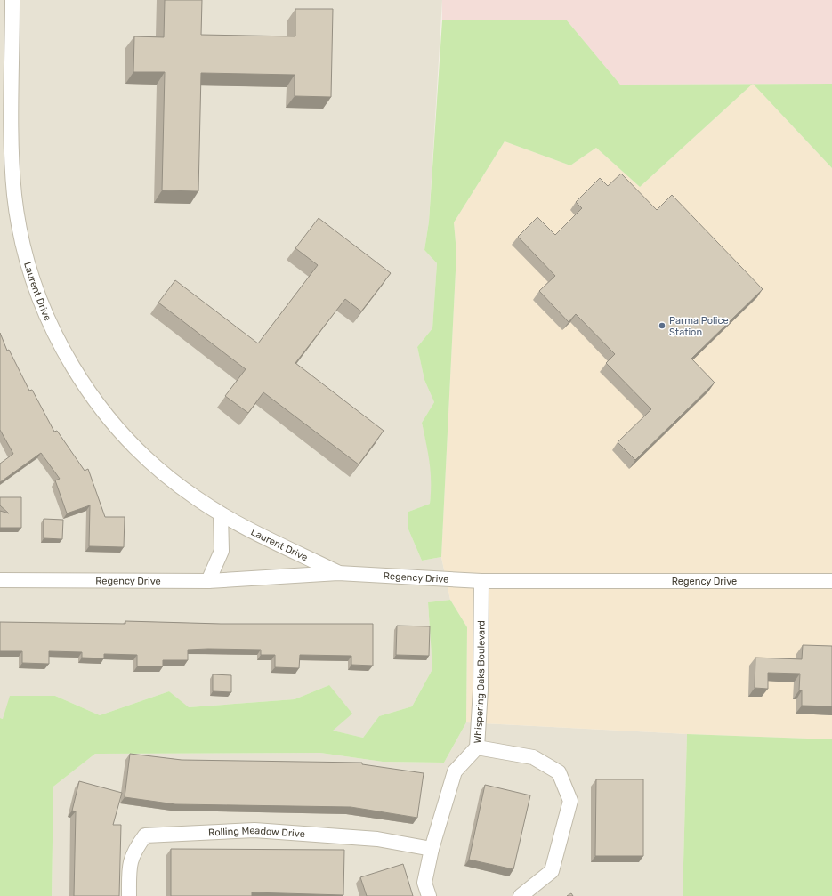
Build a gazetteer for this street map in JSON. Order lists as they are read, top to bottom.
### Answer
{
  "streets": {
    "street": [
      "Laurent Drive",
      "Regency Drive",
      "Whispering Oaks Boulevard",
      "Rolling Meadow Drive"
    ]
  },
  "crossings": [
    ["Laurent Drive", "Regency Drive"],
    ["Regency Drive", "Whispering Oaks Boulevard"],
    ["Whispering Oaks Boulevard", "Rolling Meadow Drive"]
  ],
  "places": ["Parma Police Station"]
}
